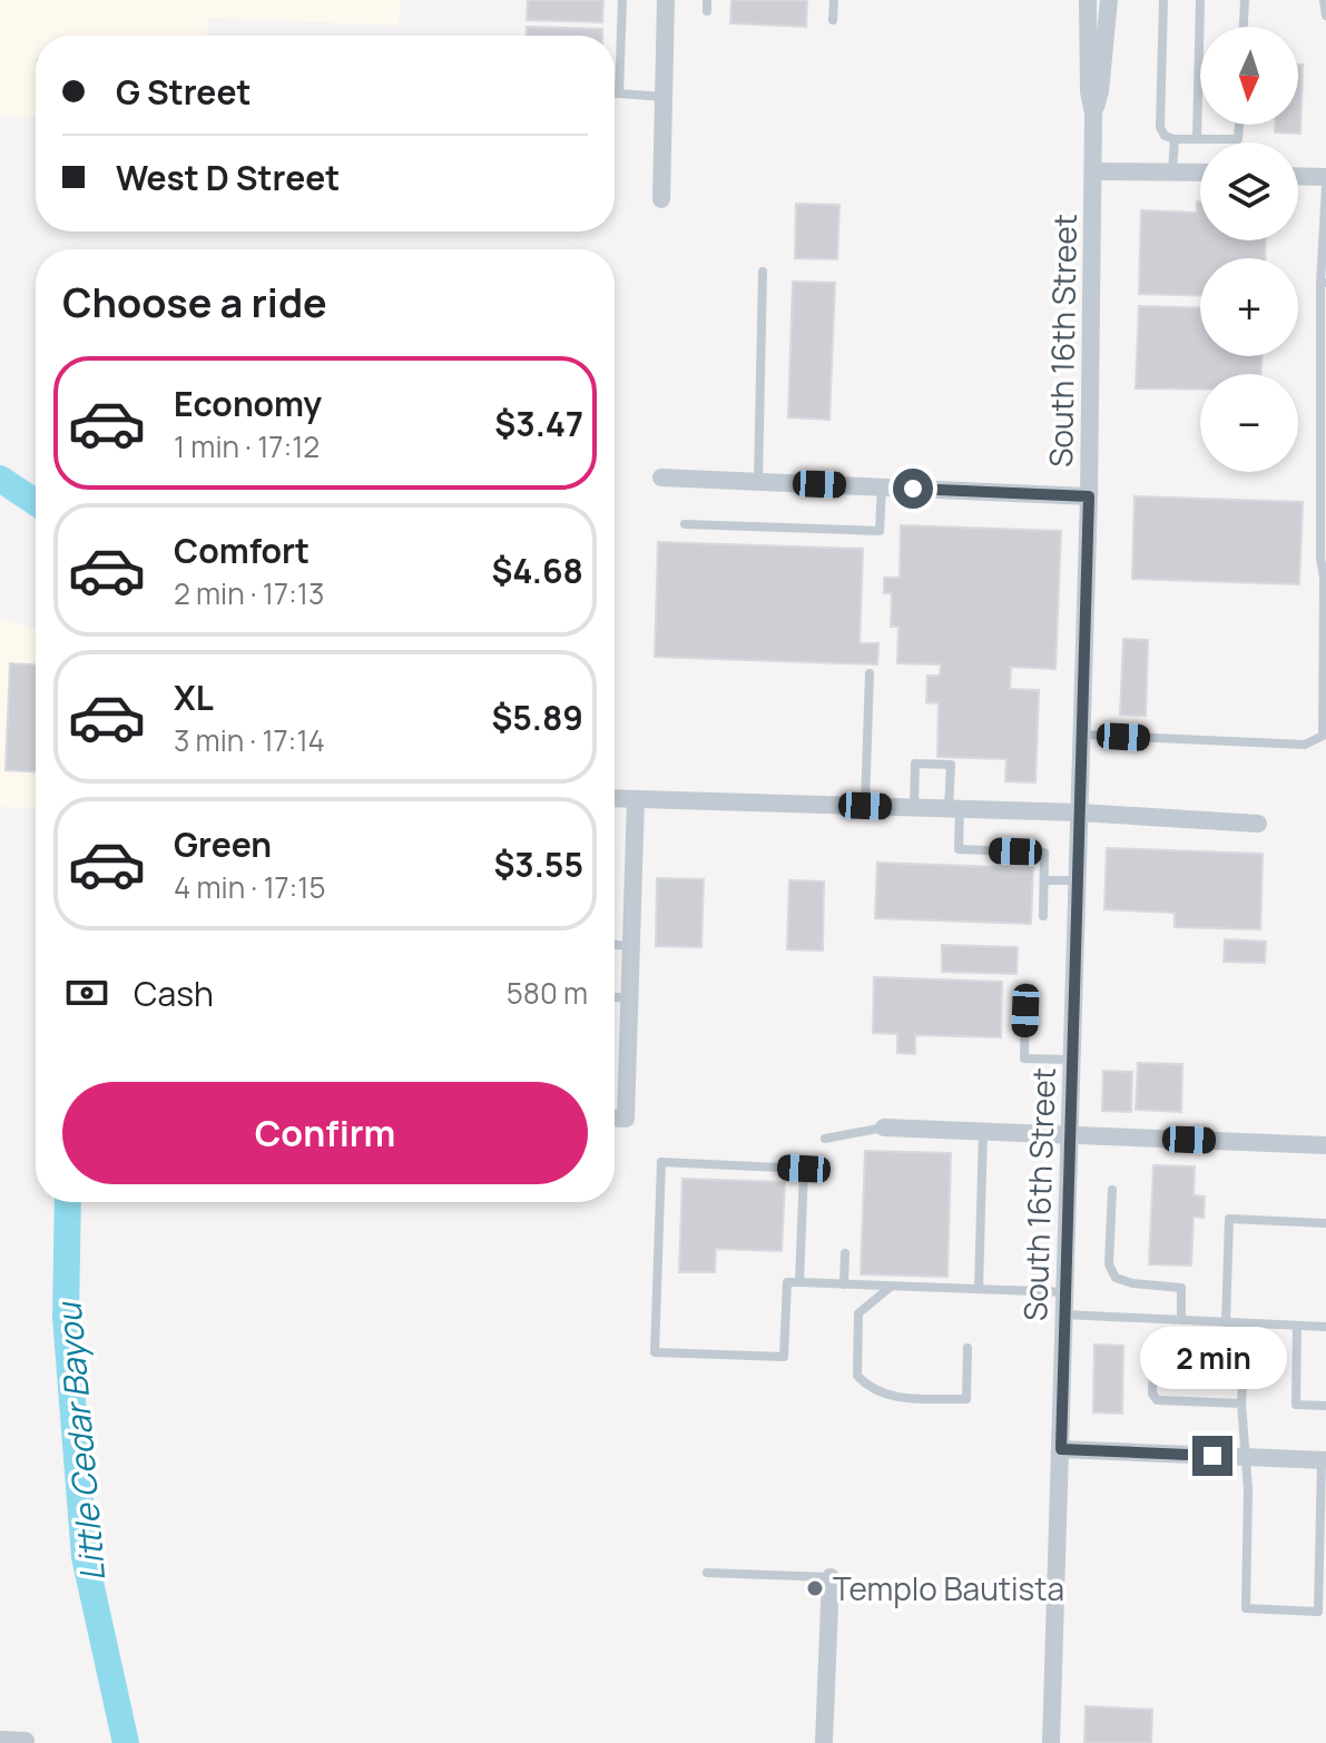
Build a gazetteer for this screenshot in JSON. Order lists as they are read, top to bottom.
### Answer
{
  "streets": {
    "street": ["South 16th Street"]
  },
  "water": ["Little Cedar Bayou"],
  "places": ["Templo Bautista"],
  "north": "bottom",
  "page": {
    "map_buttons": ["+", "−"],
    "banner": ["G Street", "West D Street"],
    "heading": "Choose a ride",
    "list": [
      {
        "name": "Economy",
        "note": "1 min · 17:12",
        "value": "$3.47"
      },
      {
        "name": "Comfort",
        "note": "2 min · 17:13",
        "value": "$4.68"
      },
      {
        "name": "XL",
        "note": "3 min · 17:14",
        "value": "$5.89"
      },
      {
        "name": "Green",
        "note": "4 min · 17:15",
        "value": "$3.55"
      }
    ],
    "pay": ["Cash", "580 m"],
    "buttons": "Confirm",
    "bubble": "2 min"
  }
}
